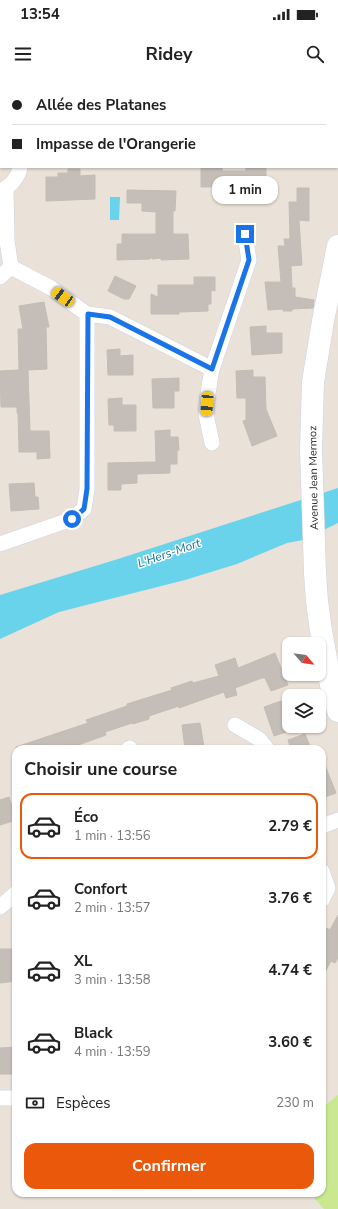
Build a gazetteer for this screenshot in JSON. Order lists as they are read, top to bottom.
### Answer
{
  "streets": {
    "street": ["Avenue Jean Mermoz"]
  },
  "water": ["L'Hers-Mort"],
  "north": "bottom right",
  "page": {
    "status": "13:54",
    "header": "Ridey",
    "banner": ["Allée des Platanes", "Impasse de l'Orangerie"],
    "bubble": "1 min",
    "heading": "Choisir une course",
    "list": [
      {
        "name": "Éco",
        "note": "1 min · 13:56",
        "value": "2.79 €"
      },
      {
        "name": "Confort",
        "note": "2 min · 13:57",
        "value": "3.76 €"
      },
      {
        "name": "XL",
        "note": "3 min · 13:58",
        "value": "4.74 €"
      },
      {
        "name": "Black",
        "note": "4 min · 13:59",
        "value": "3.60 €"
      }
    ],
    "pay": ["Espèces", "230 m"],
    "buttons": "Confirmer"
  }
}
